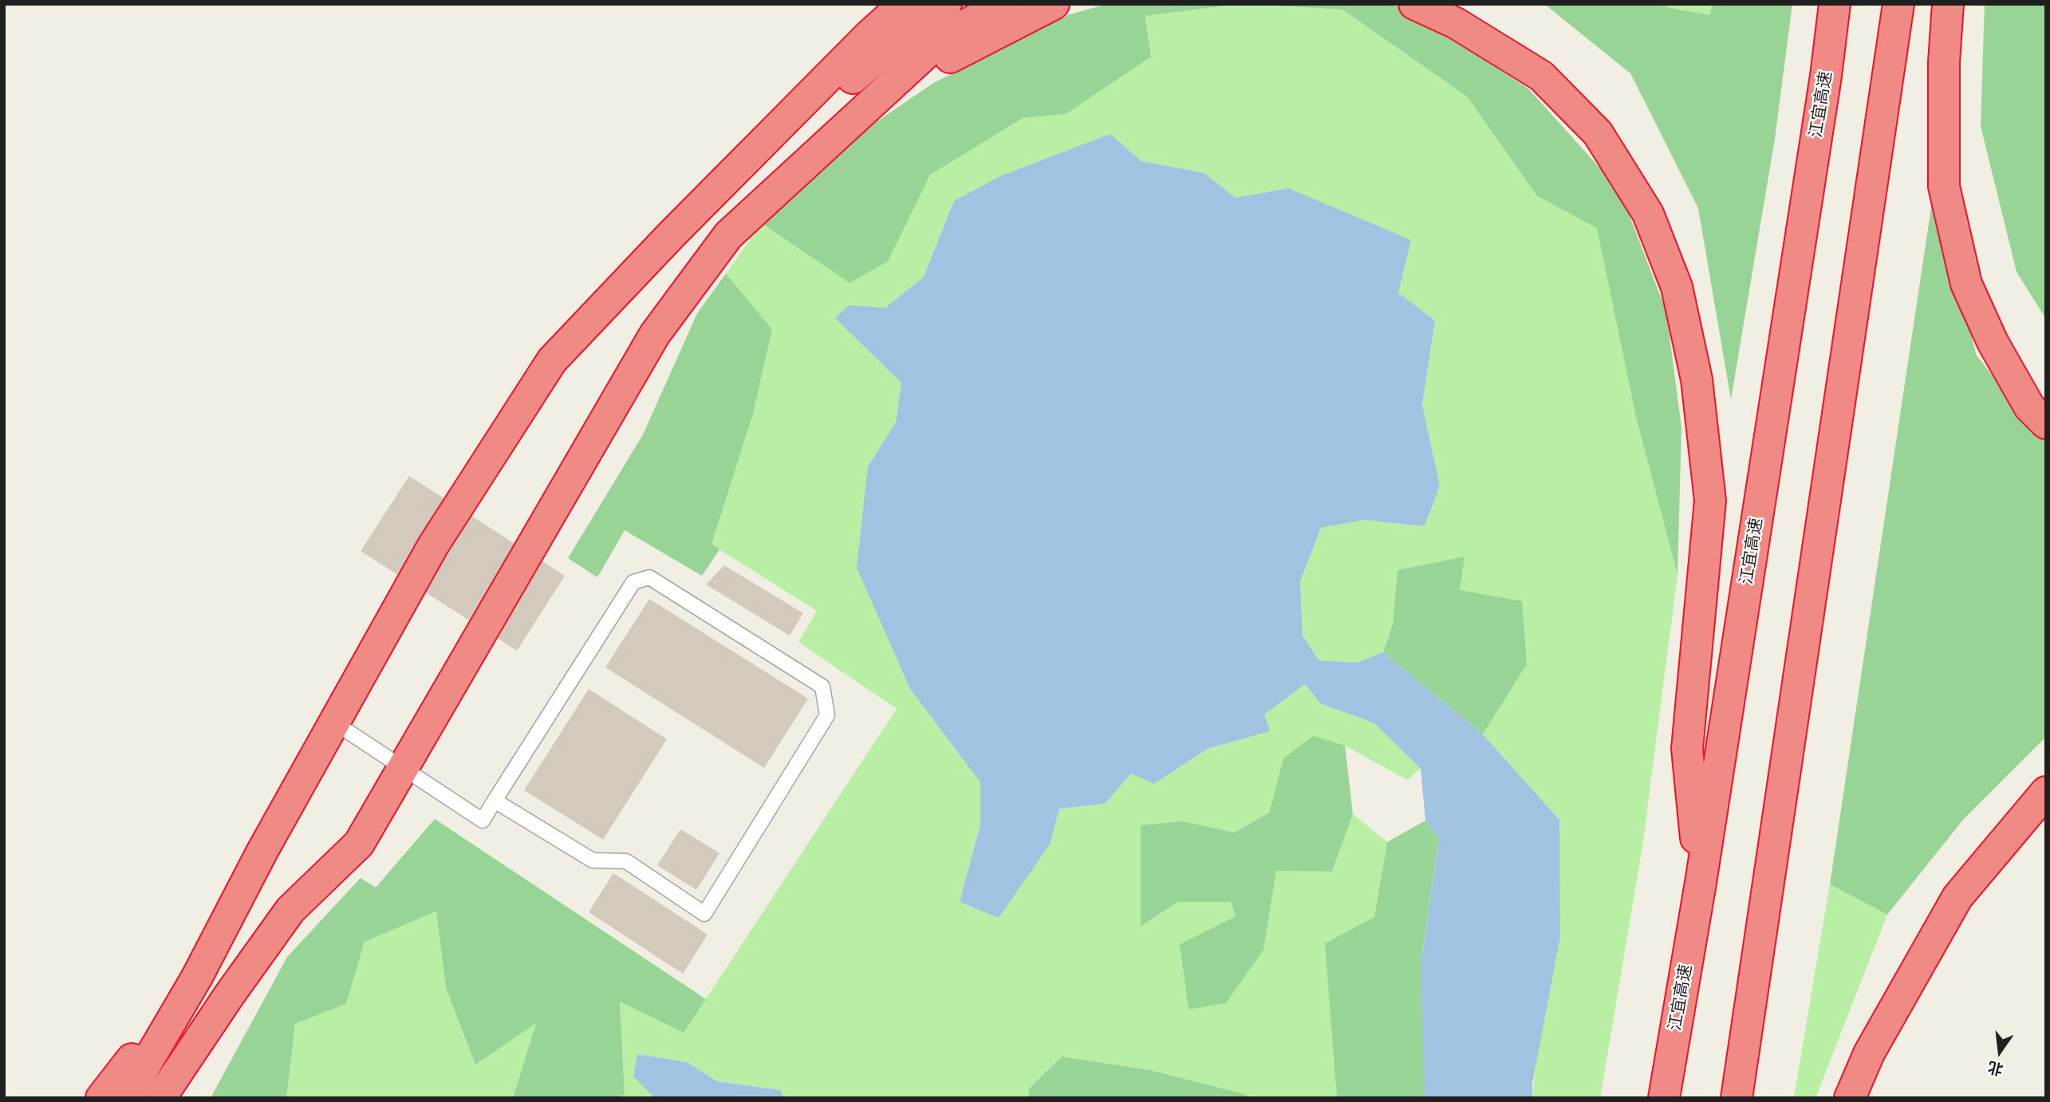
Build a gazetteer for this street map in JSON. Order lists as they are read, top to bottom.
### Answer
{
  "streets": {
    "highway": ["江宜高速"]
  },
  "north": "bottom"
}
